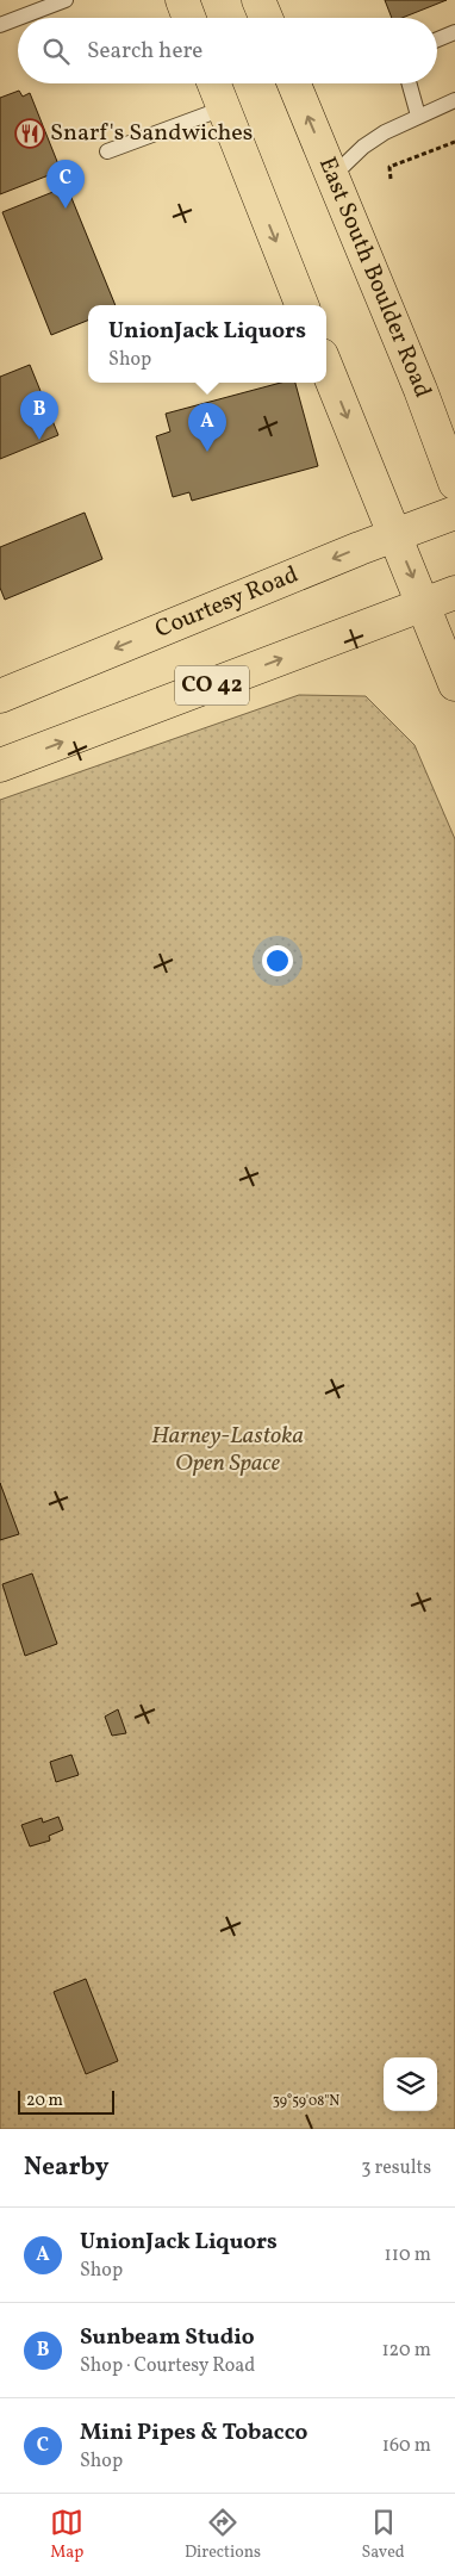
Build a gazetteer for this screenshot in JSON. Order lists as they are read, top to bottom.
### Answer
{
  "streets": {
    "main road": ["East South Boulder Road", "Courtesy Road", "CO 42"]
  },
  "parks": ["Harney-Lastoka Open Space"],
  "places": {
    "restaurant": ["Snarf's Sandwiches"]
  },
  "scale_bar": "20 m",
  "page": {
    "search": "Search here",
    "pins": ["C", "B", "A"],
    "popup": ["UnionJack Liquors", "Shop"],
    "scale": "20 m",
    "heading": ["Nearby", "3 results"],
    "list": [
      {
        "mark": "A",
        "name": "UnionJack Liquors",
        "note": "Shop",
        "value": "110 m"
      },
      {
        "mark": "B",
        "name": "Sunbeam Studio",
        "note": "Shop · Courtesy Road",
        "value": "120 m"
      },
      {
        "mark": "C",
        "name": "Mini Pipes & Tobacco",
        "note": "Shop",
        "value": "160 m"
      }
    ],
    "nav": ["Map", "Directions", "Saved"]
  },
  "coordinates": ["39°59'08\"N"]
}
